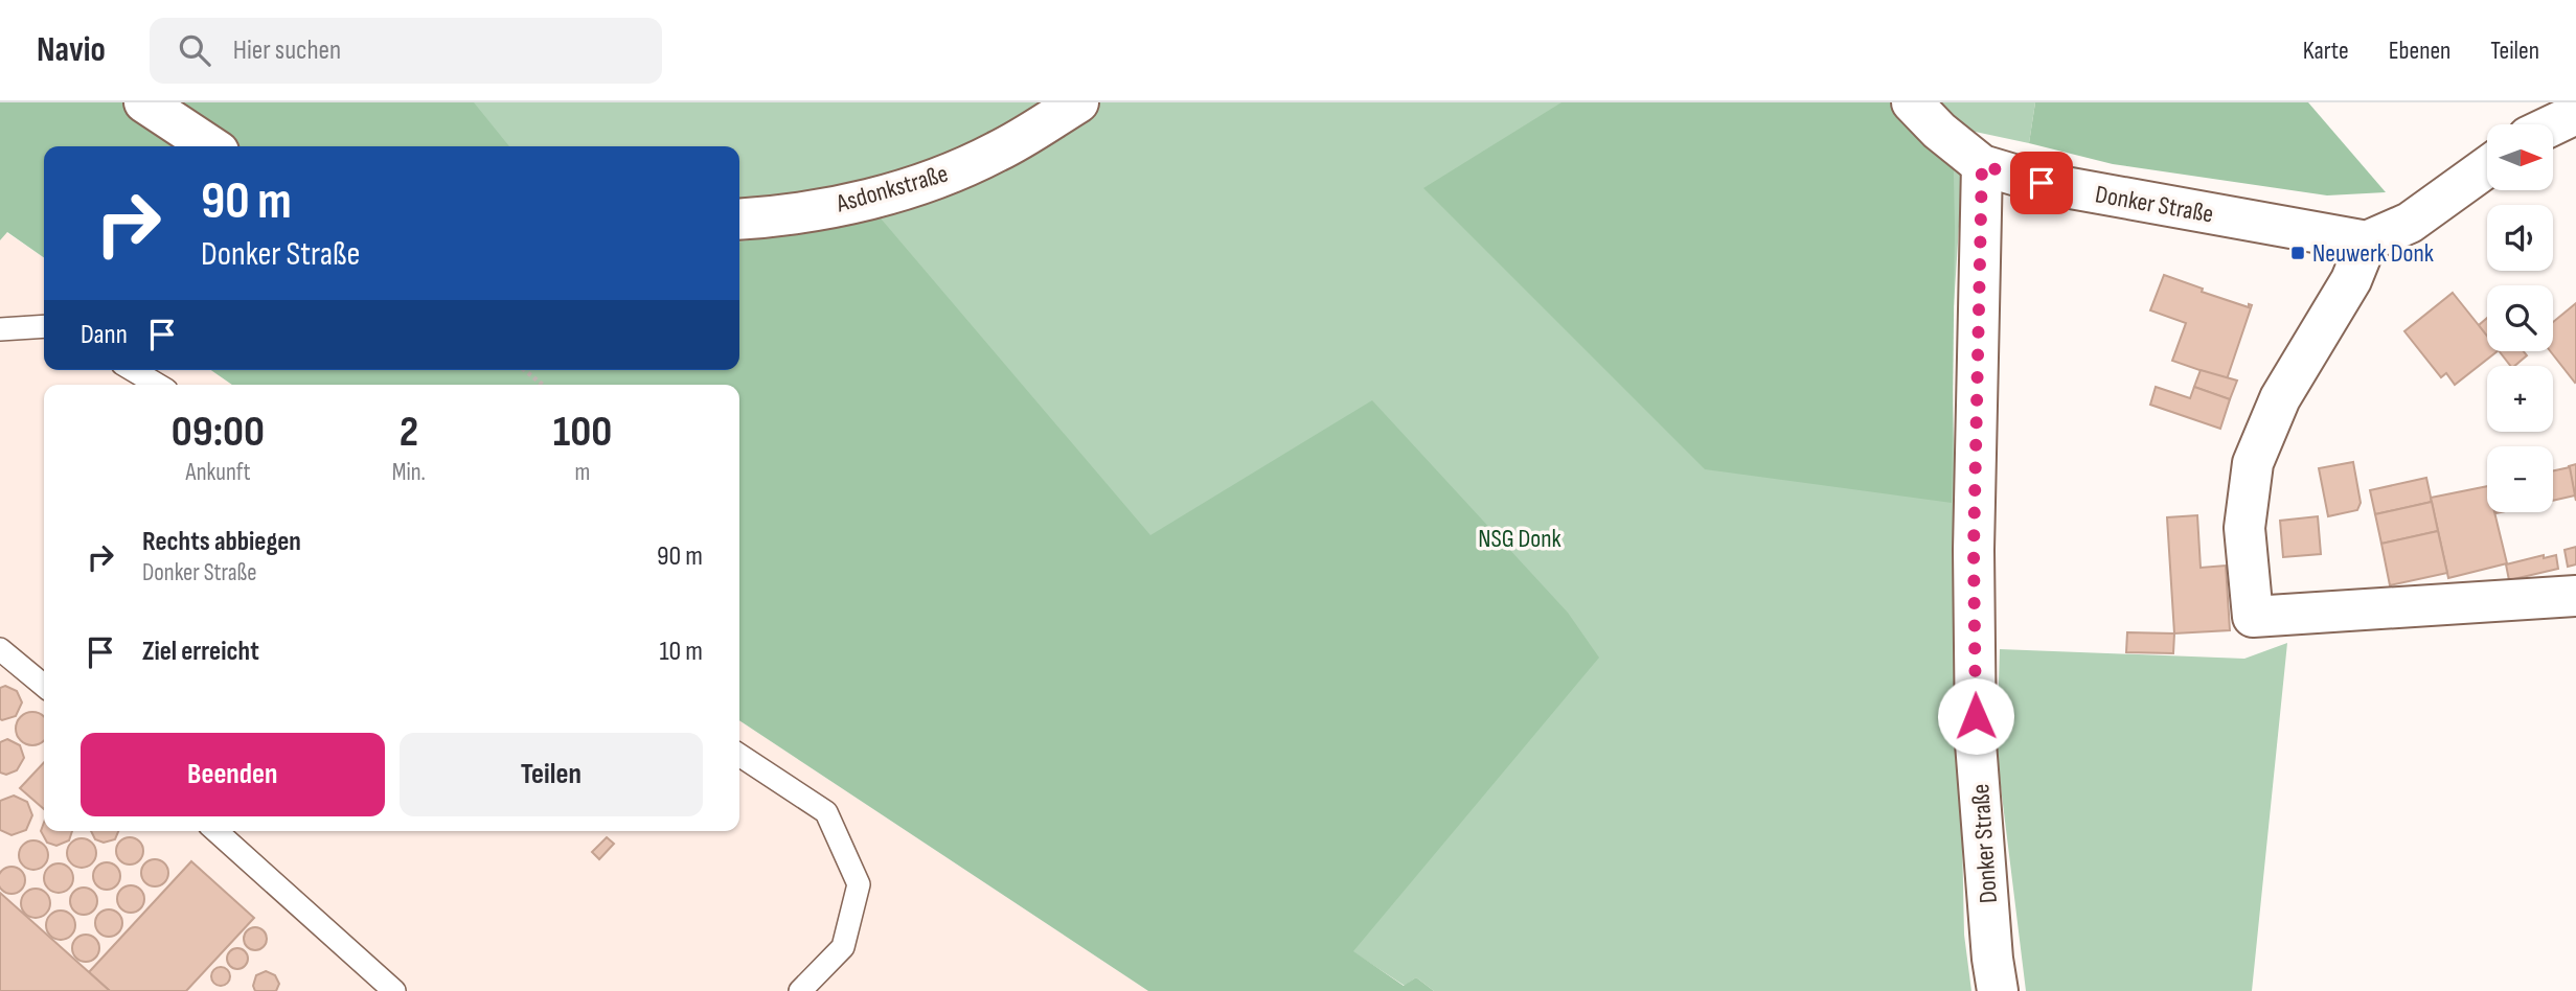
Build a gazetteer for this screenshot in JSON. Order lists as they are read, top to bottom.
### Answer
{
  "streets": {
    "street": ["Asdonkstraße", "Donker Straße"]
  },
  "parks": ["NSG Donk"],
  "places": {
    "transit": ["Neuwerk Donk"]
  },
  "north": "right",
  "page": {
    "header": "Navio",
    "search": "Hier suchen",
    "nav": ["Karte", "Ebenen", "Teilen"],
    "map_buttons": ["+", "−"],
    "turn": ["90 m", "Donker Straße"],
    "then": "Dann",
    "eta": [
      "09:00",
      "Ankunft",
      "2",
      "Min.",
      "100",
      "m"
    ],
    "list": [
      {
        "name": "Rechts abbiegen",
        "note": "Donker Straße",
        "value": "90 m"
      },
      {
        "name": "Ziel erreicht",
        "value": "10 m"
      }
    ],
    "buttons": ["Beenden", "Teilen"]
  }
}
